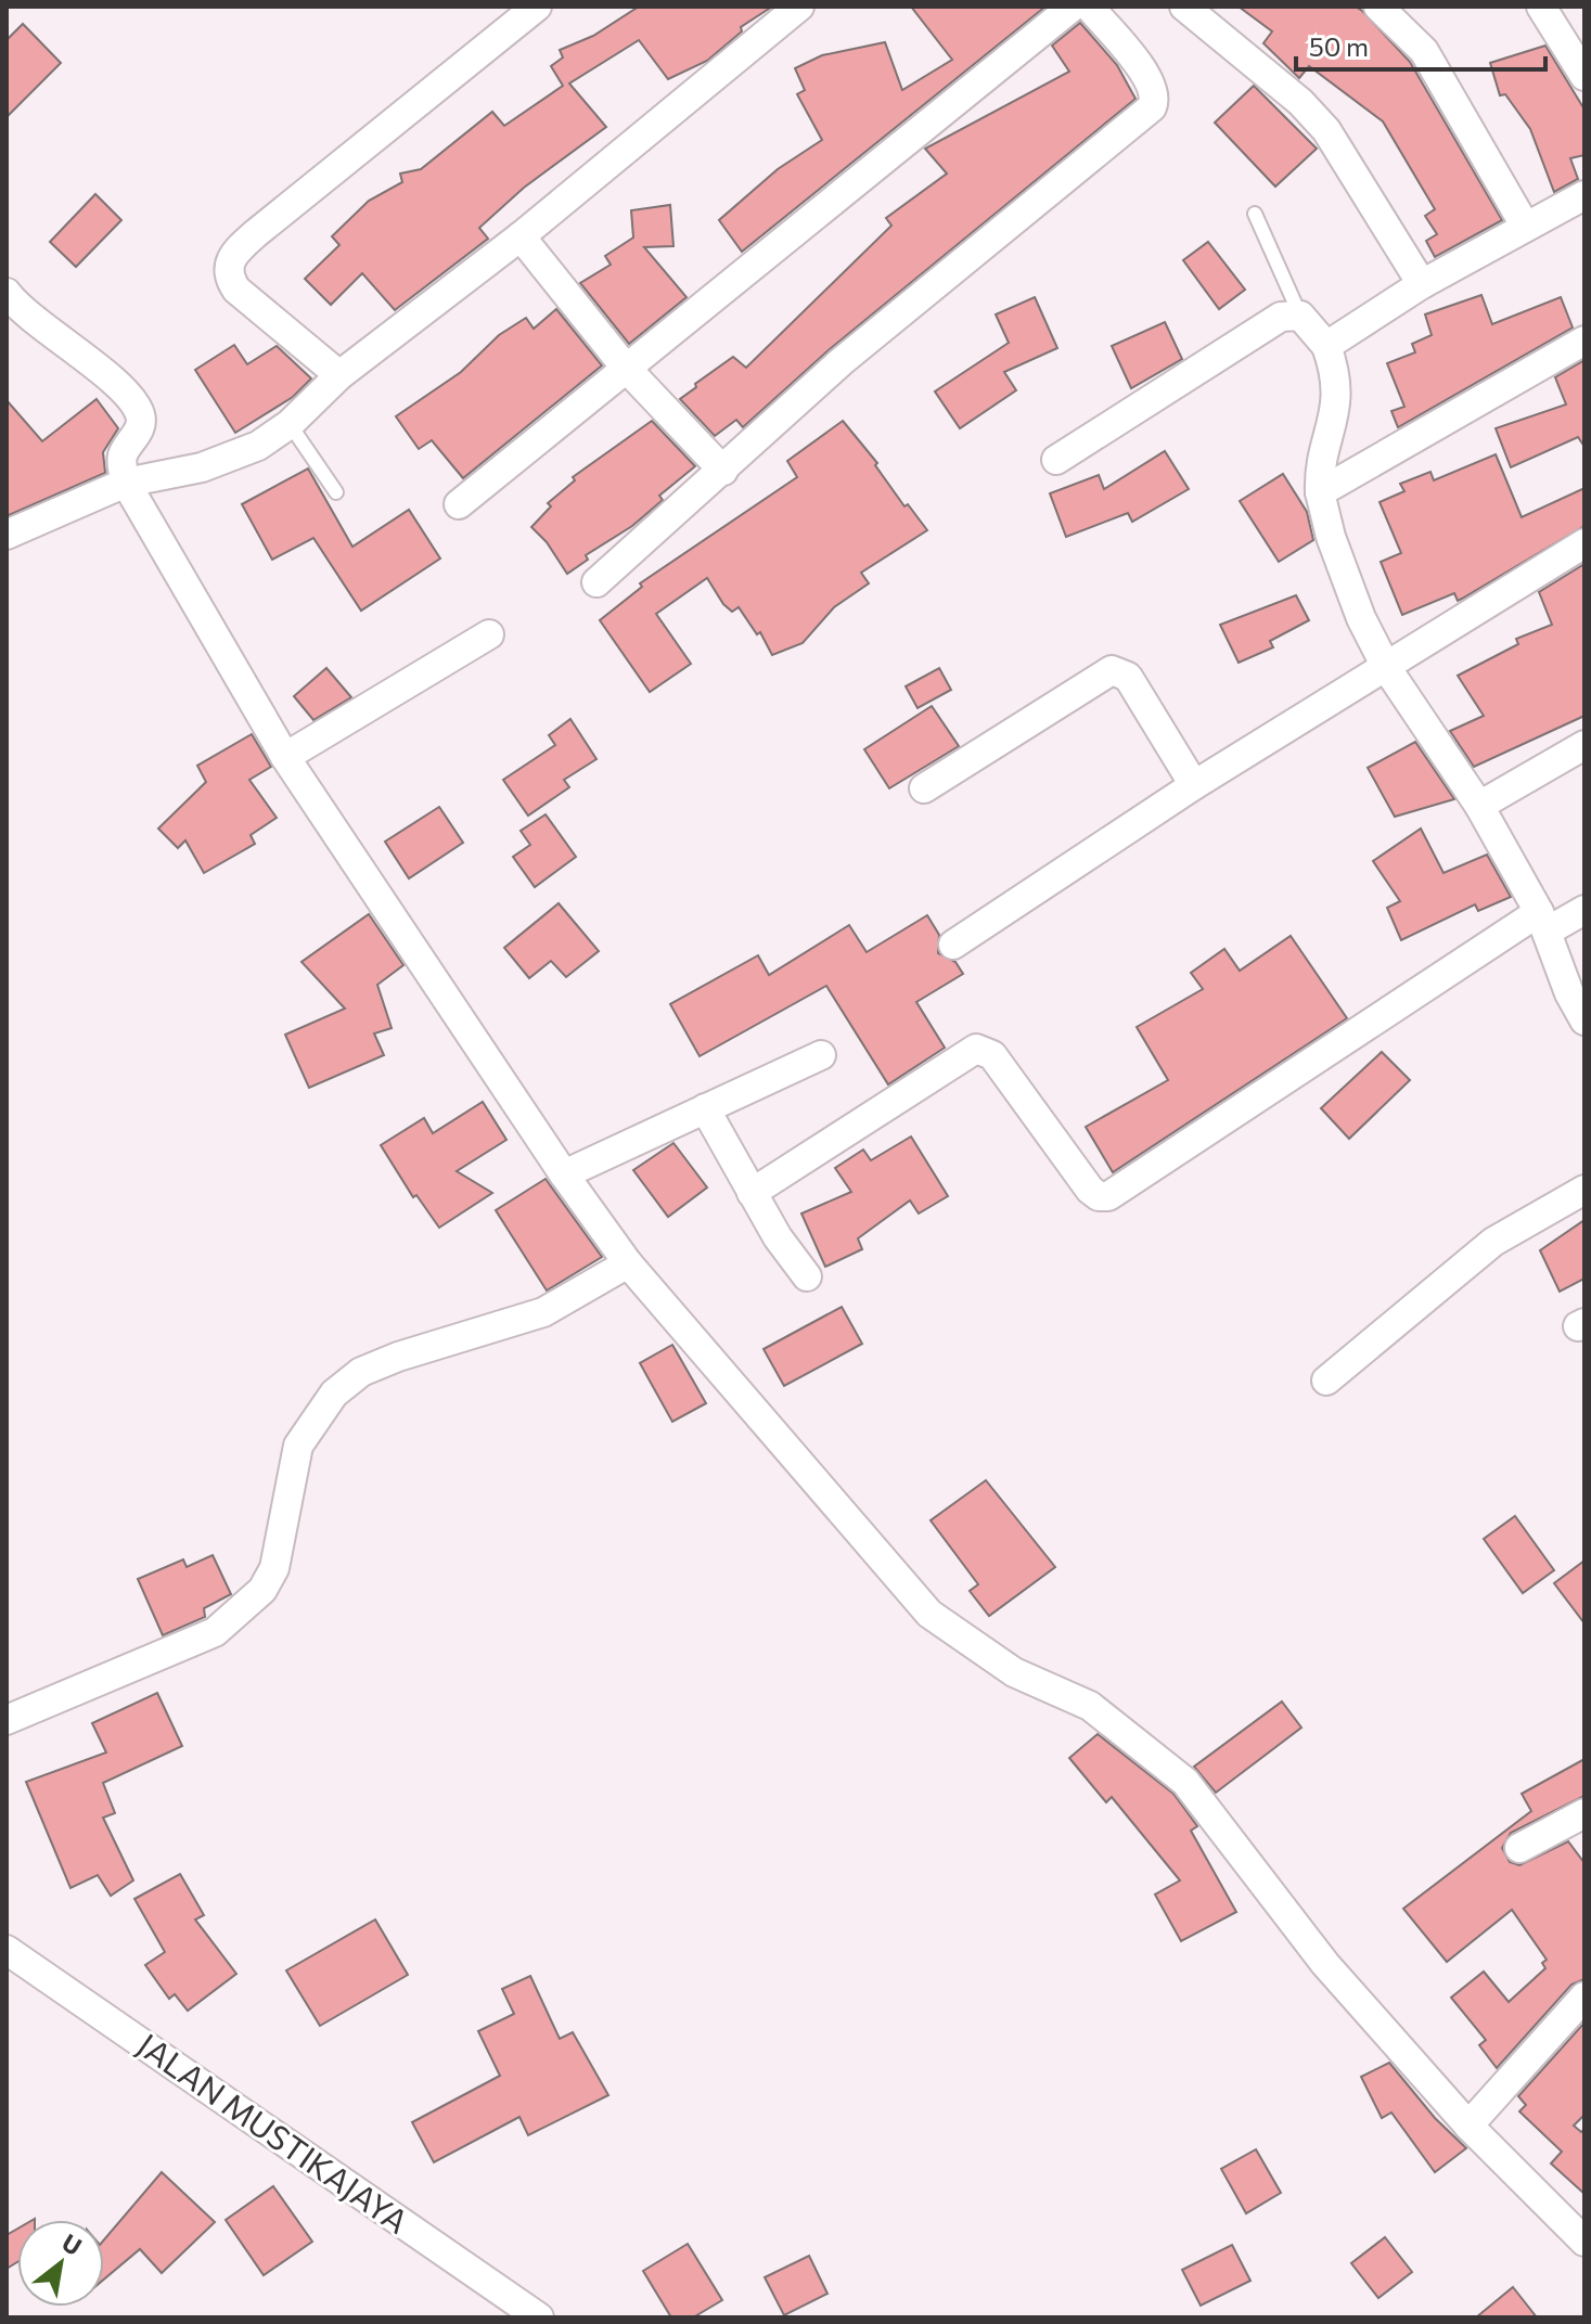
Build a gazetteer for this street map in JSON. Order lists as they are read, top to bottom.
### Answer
{
  "streets": {
    "street": ["JALAN MUSTIKAJAYA"]
  },
  "scale_bar": "50 m",
  "north": "top right"
}
